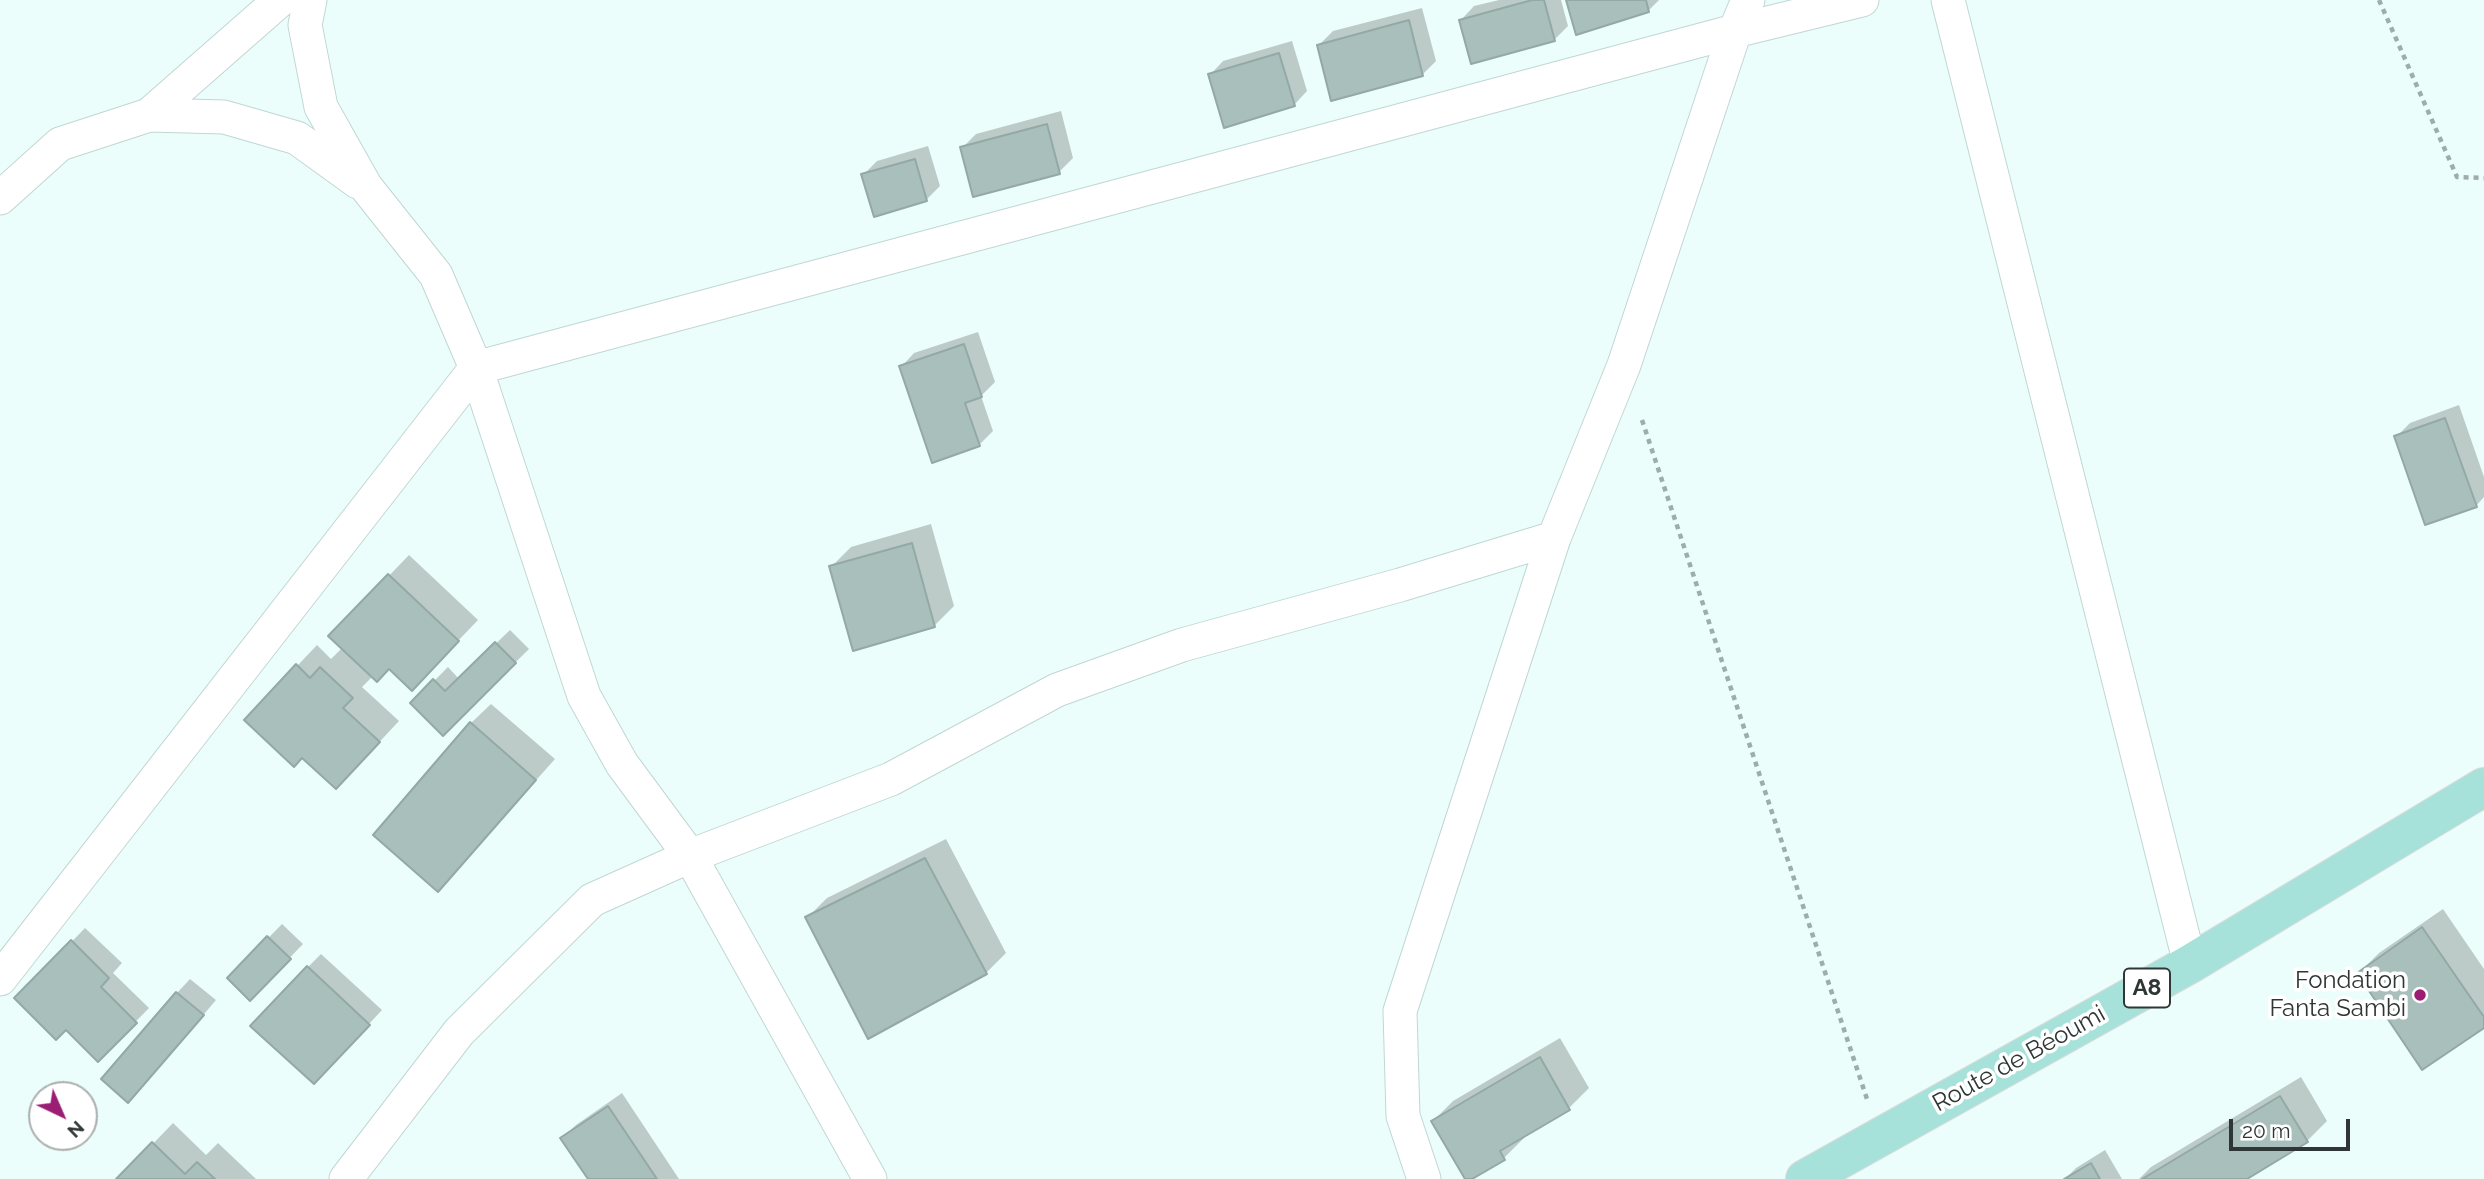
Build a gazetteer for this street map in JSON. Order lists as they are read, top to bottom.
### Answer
{
  "streets": {
    "main road": ["A8", "Route de Béoumi"]
  },
  "places": ["Fondation Fanta Sambi"],
  "scale_bar": "20 m",
  "north": "bottom right"
}
